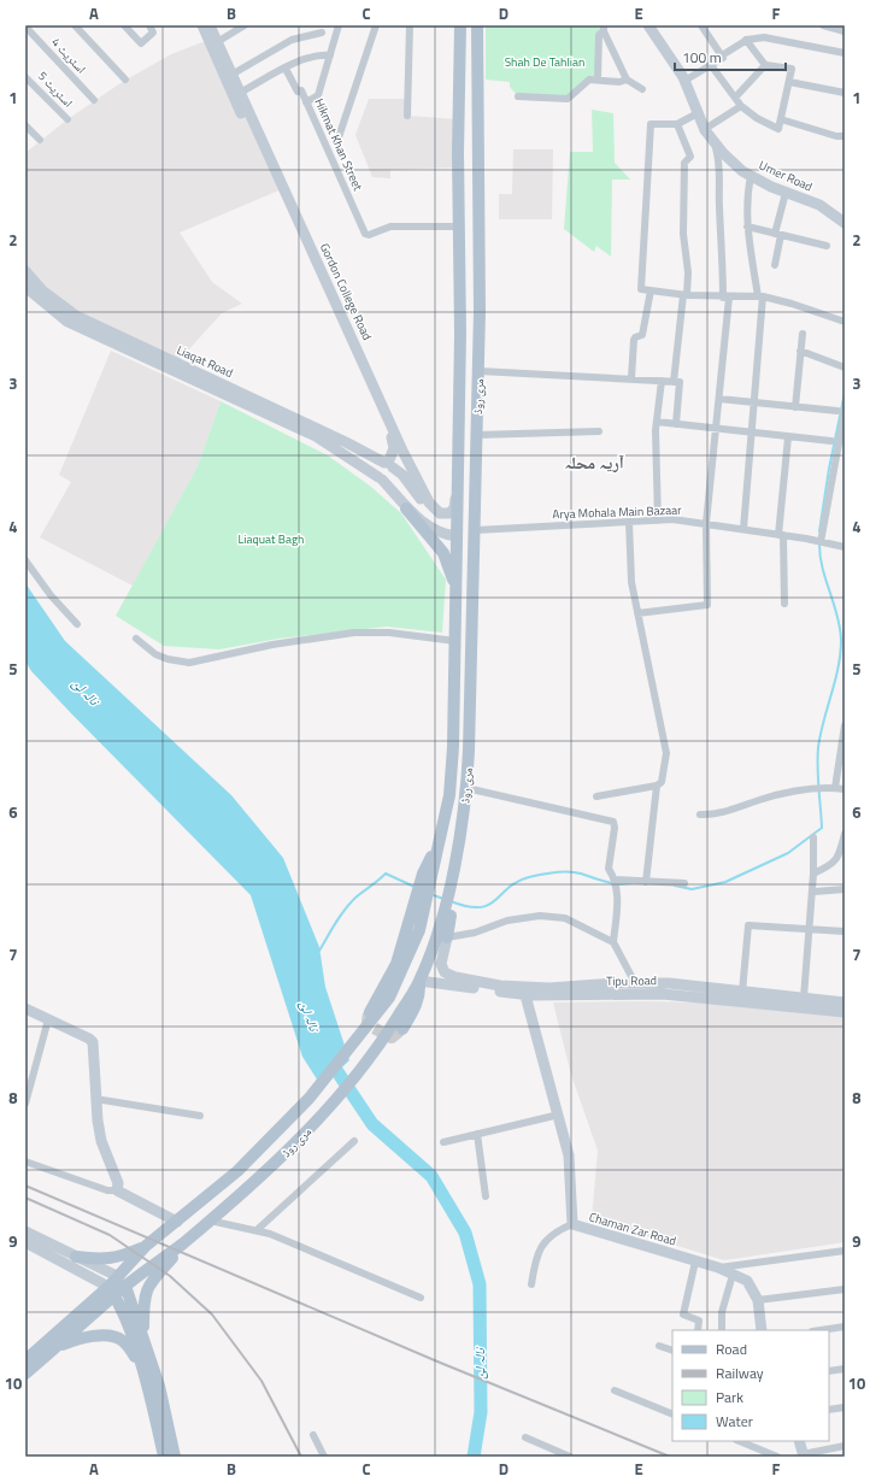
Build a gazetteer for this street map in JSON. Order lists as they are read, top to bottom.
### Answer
{
  "streets": {
    "main road": ["مری روڈ"],
    "street": [
      "اسٹریٹ 4",
      "اسٹریٹ 5",
      "Hikmat Khan Street",
      "Umer Road",
      "Gordon College Road",
      "Liaqat Road",
      "Arya Mohala Main Bazaar",
      "Tipu Road",
      "Chaman Zar Road"
    ]
  },
  "crossings": [
    ["Hikmat Khan Street", "مری روڈ"],
    ["Gordon College Road", "Liaqat Road"],
    ["Liaqat Road", "مری روڈ"],
    ["مری روڈ", "Arya Mohala Main Bazaar"],
    ["مری روڈ", "Tipu Road"],
    ["Tipu Road", "Chaman Zar Road"]
  ],
  "districts": ["آریہ محلہ"],
  "water": ["نالہ لئ"],
  "parks": ["Shah De Tahlian", "Liaquat Bagh"],
  "legend": [
    "Road",
    "Railway",
    "Park",
    "Water"
  ],
  "scale_bar": "100 m",
  "grid": {
    "columns": [
      "A",
      "B",
      "C",
      "D",
      "E",
      "F"
    ],
    "rows": [
      "1",
      "2",
      "3",
      "4",
      "5",
      "6",
      "7",
      "8",
      "9",
      "10"
    ]
  }
}
